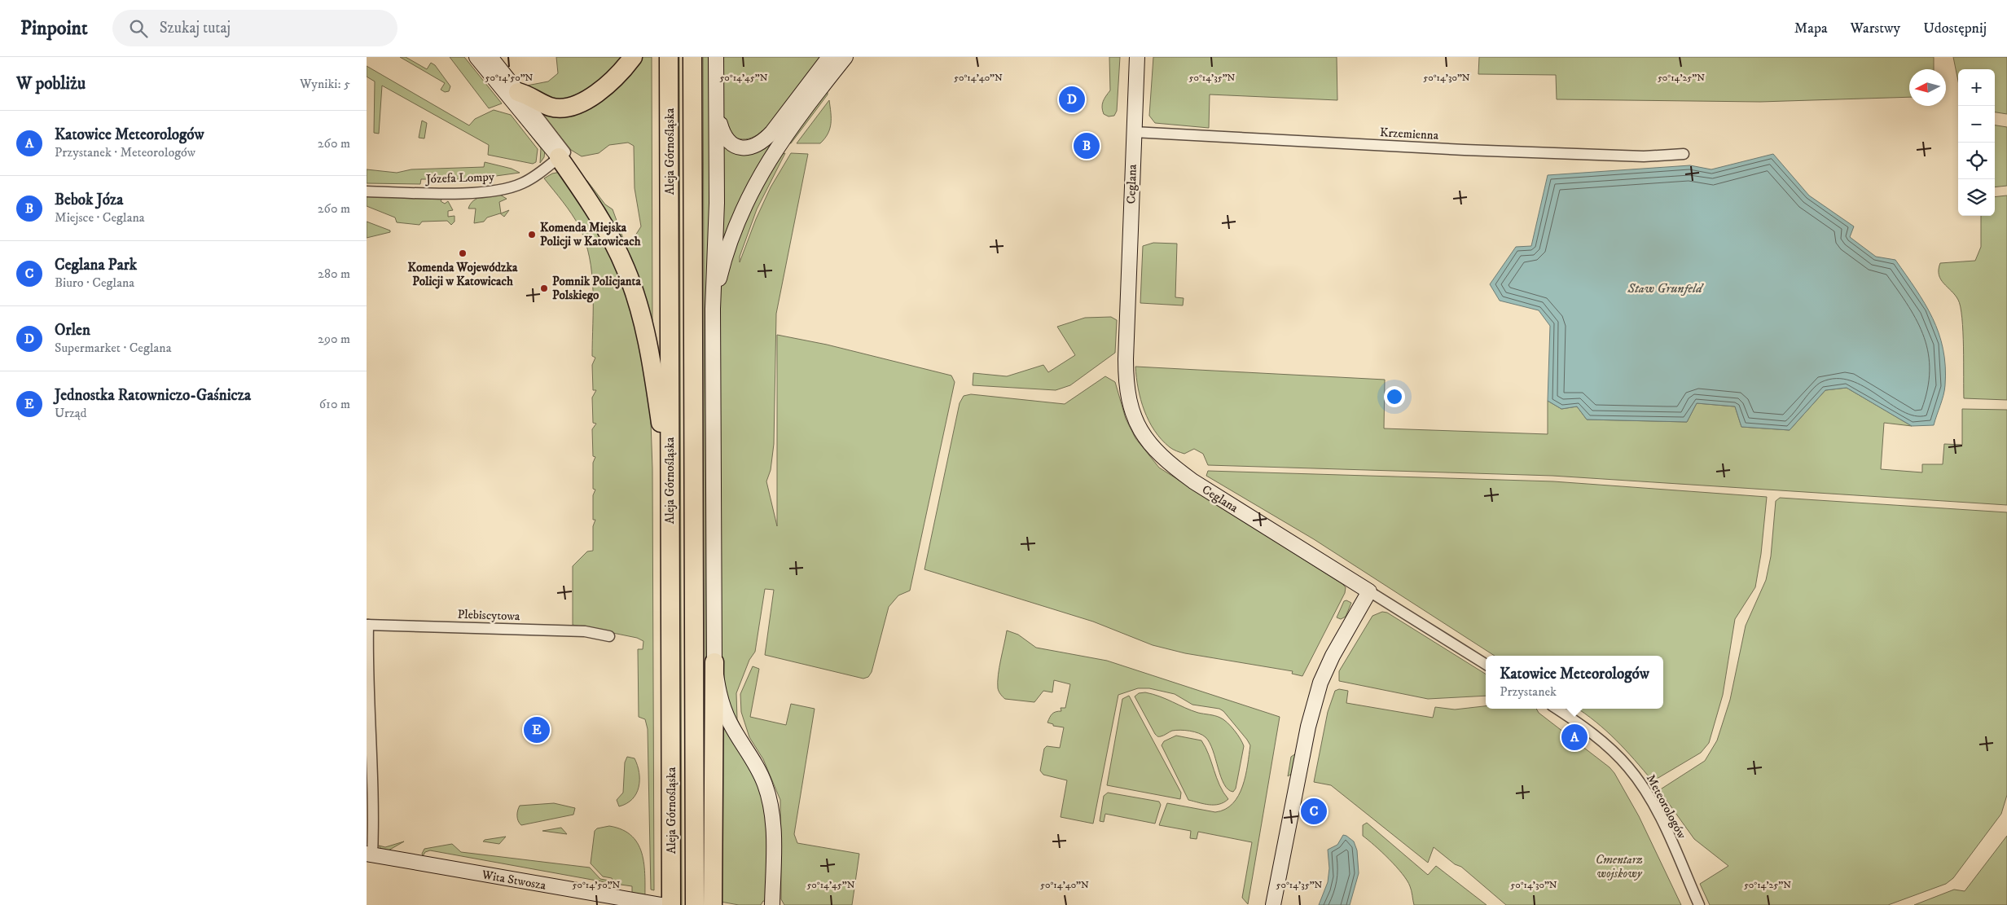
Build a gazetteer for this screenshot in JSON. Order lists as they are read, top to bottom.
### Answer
{
  "streets": {
    "highway": ["Aleja Górnośląska"],
    "street": [
      "Krzemienna",
      "Józefa Lompy",
      "Ceglana",
      "Plebiscytowa",
      "Meteorologów",
      "Wita Stwosza"
    ]
  },
  "crossings": [
    ["Krzemienna", "Ceglana"]
  ],
  "water": ["Staw Grunfeld"],
  "parks": ["Cmentarz wojskowy"],
  "places": ["Komenda Miejska Policji w Katowicach", "Komenda Wojewódzka Policji w Katowicach", "Pomnik Policjanta Polskiego"],
  "north": "left",
  "page": {
    "header": "Pinpoint",
    "search": "Szukaj tutaj",
    "nav": ["Mapa", "Warstwy", "Udostępnij"],
    "heading": ["W pobliżu", "Wyniki: 5"],
    "map_buttons": ["+", "−"],
    "pins": [
      "D",
      "B",
      "E",
      "A",
      "C"
    ],
    "list": [
      {
        "mark": "A",
        "name": "Katowice Meteorologów",
        "note": "Przystanek · Meteorologów",
        "value": "260 m"
      },
      {
        "mark": "B",
        "name": "Bebok Józa",
        "note": "Miejsce · Ceglana",
        "value": "260 m"
      },
      {
        "mark": "C",
        "name": "Ceglana Park",
        "note": "Biuro · Ceglana",
        "value": "280 m"
      },
      {
        "mark": "D",
        "name": "Orlen",
        "note": "Supermarket · Ceglana",
        "value": "290 m"
      },
      {
        "mark": "E",
        "name": "Jednostka Ratowniczo-Gaśnicza",
        "note": "Urząd",
        "value": "610 m"
      }
    ],
    "popup": ["Katowice Meteorologów", "Przystanek"]
  },
  "coordinates": [
    "50°14'50\"N",
    "50°14'45\"N",
    "50°14'40\"N",
    "50°14'35\"N",
    "50°14'30\"N",
    "50°14'25\"N"
  ]
}
